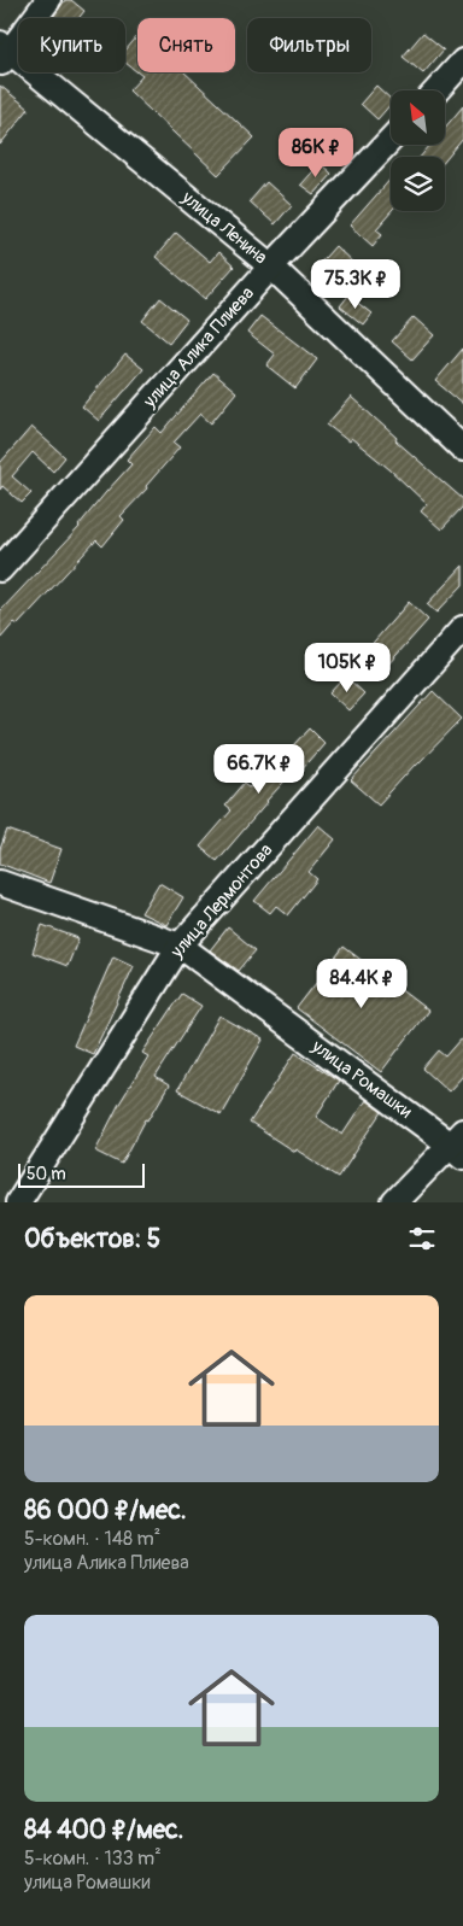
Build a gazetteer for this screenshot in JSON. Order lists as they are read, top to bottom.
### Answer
{
  "streets": {
    "street": [
      "улица Ленина",
      "улица Алика Плиева",
      "улица Лермонтова",
      "улица Ромашки"
    ]
  },
  "crossings": [
    ["улица Ленина", "улица Алика Плиева"],
    ["улица Лермонтова", "улица Ромашки"]
  ],
  "scale_bar": "50 m",
  "north": "top left",
  "page": {
    "chip": ["Купить", "Снять", "Фильтры"],
    "price": [
      "86K ₽",
      "75.3K ₽",
      "105K ₽",
      "66.7K ₽",
      "84.4K ₽"
    ],
    "scale": "50 m",
    "heading": "Объектов: 5",
    "list": [
      {
        "name": "86 000 ₽/мес.",
        "note": "5-комн. · 148 m² · улица Алика Плиева"
      },
      {
        "name": "84 400 ₽/мес.",
        "note": "5-комн. · 133 m² · улица Ромашки"
      }
    ]
  }
}
